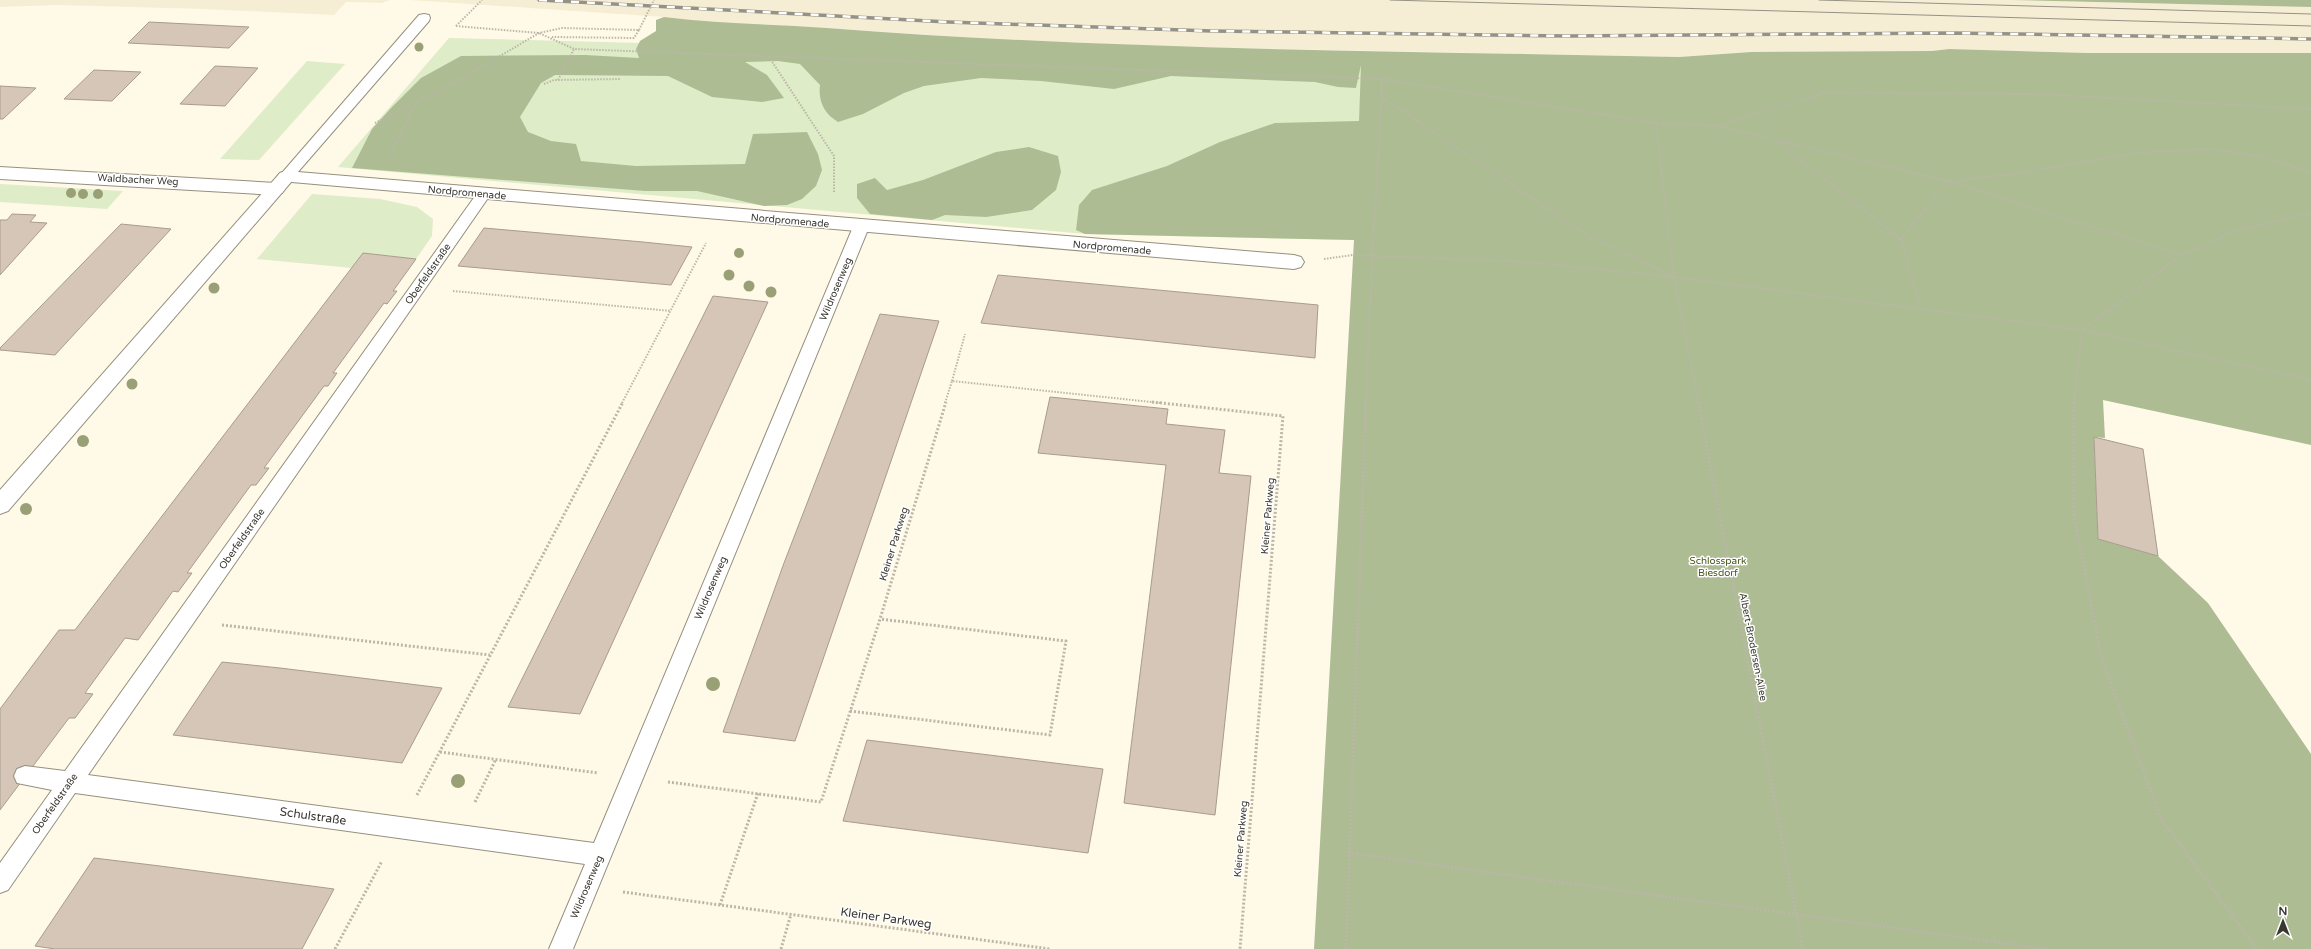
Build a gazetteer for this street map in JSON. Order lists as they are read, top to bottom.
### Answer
{
  "streets": {
    "street": ["Waldbacher Weg", "Nordpromenade"],
    "lane": ["Oberfeldstraße", "Wildrosenweg", "Schulstraße"],
    "path": ["Kleiner Parkweg", "Albert-Brodersen-Allee"]
  },
  "crossings": [
    ["Waldbacher Weg", "Nordpromenade"],
    ["Nordpromenade", "Oberfeldstraße"],
    ["Nordpromenade", "Wildrosenweg"],
    ["Oberfeldstraße", "Schulstraße"],
    ["Wildrosenweg", "Kleiner Parkweg"],
    ["Wildrosenweg", "Schulstraße"]
  ],
  "parks": ["Schlosspark Biesdorf"],
  "north": "top"
}
